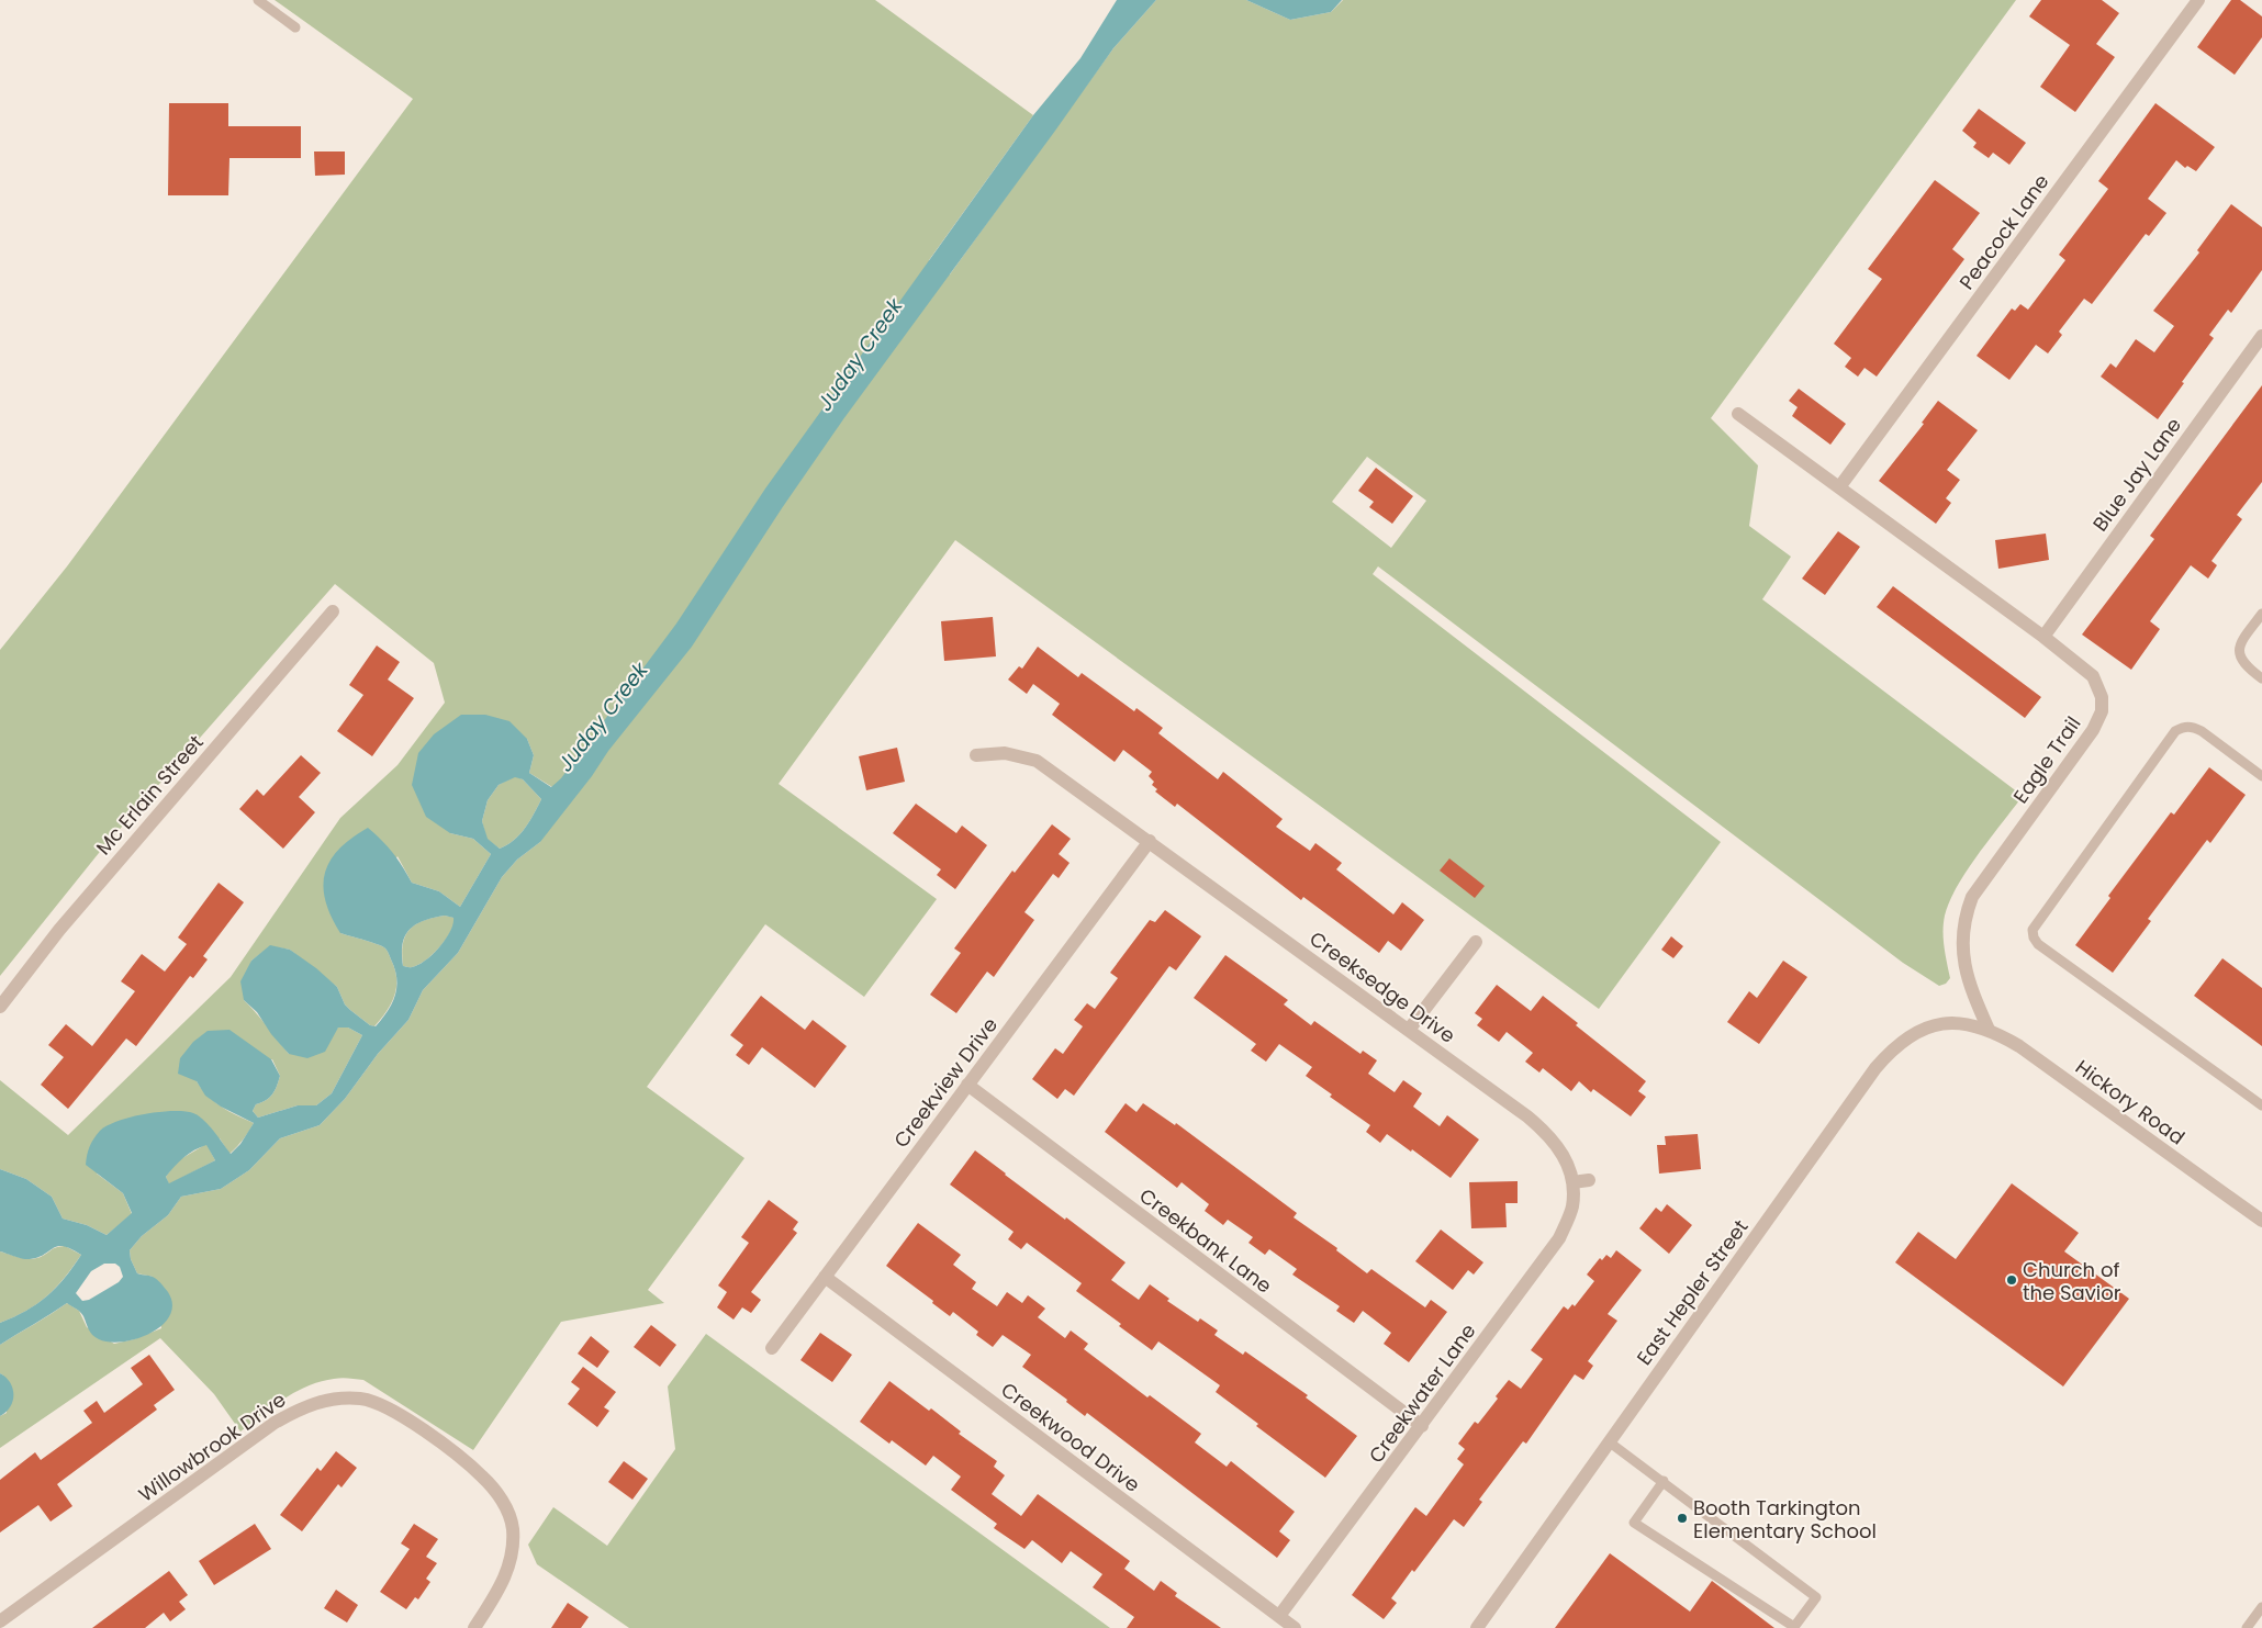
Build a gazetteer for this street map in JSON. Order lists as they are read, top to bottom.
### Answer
{
  "streets": {
    "street": [
      "Peacock Lane",
      "Blue Jay Lane",
      "Eagle Trail",
      "Mc Erlain Street",
      "Creeksedge Drive",
      "Creekview Drive",
      "Hickory Road",
      "Creekbank Lane",
      "East Hepler Street",
      "Creekwater Lane",
      "Creekwood Drive",
      "Willowbrook Drive"
    ]
  },
  "crossings": [
    ["Peacock Lane", "Eagle Trail"],
    ["Blue Jay Lane", "Eagle Trail"],
    ["Eagle Trail", "Hickory Road"],
    ["Creeksedge Drive", "Creekview Drive"],
    ["Creeksedge Drive", "Creekwater Lane"],
    ["Creekview Drive", "Creekbank Lane"],
    ["Creekview Drive", "Creekwood Drive"],
    ["Hickory Road", "East Hepler Street"],
    ["Creekbank Lane", "Creekwater Lane"],
    ["Creekwater Lane", "Creekwood Drive"]
  ],
  "water": ["Juday Creek"],
  "places": ["Church of the Savior", "Booth Tarkington Elementary School"]
}
